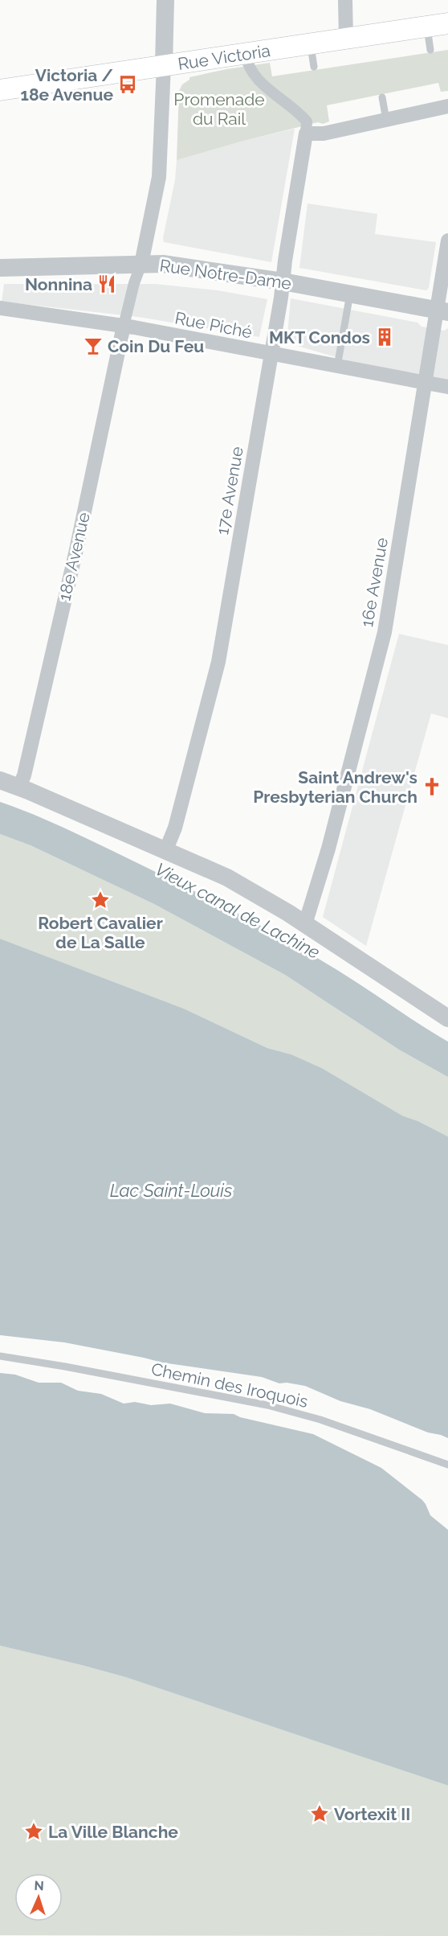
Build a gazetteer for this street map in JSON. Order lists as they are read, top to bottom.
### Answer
{
  "streets": {
    "main road": ["Rue Victoria"],
    "street": [
      "Rue Notre-Dame",
      "Rue Piché",
      "17e Avenue",
      "18e Avenue",
      "16e Avenue"
    ],
    "lane": ["Chemin des Iroquois"]
  },
  "crossings": [
    ["Rue Notre-Dame", "17e Avenue"],
    ["Rue Notre-Dame", "16e Avenue"],
    ["Rue Piché", "17e Avenue"],
    ["Rue Piché", "18e Avenue"],
    ["Rue Piché", "16e Avenue"]
  ],
  "water": ["Vieux canal de Lachine", "Lac Saint-Louis"],
  "parks": ["Promenade du Rail"],
  "places": {
    "bus stop": ["Victoria / 18e Avenue"],
    "restaurant": ["Nonnina"],
    "building": ["MKT Condos"],
    "bar": ["Coin Du Feu"],
    "church": ["Saint Andrew's Presbyterian Church"],
    "place": ["Robert Cavalier de La Salle", "Vortexit II", "La Ville Blanche"]
  },
  "north": "top"
}
